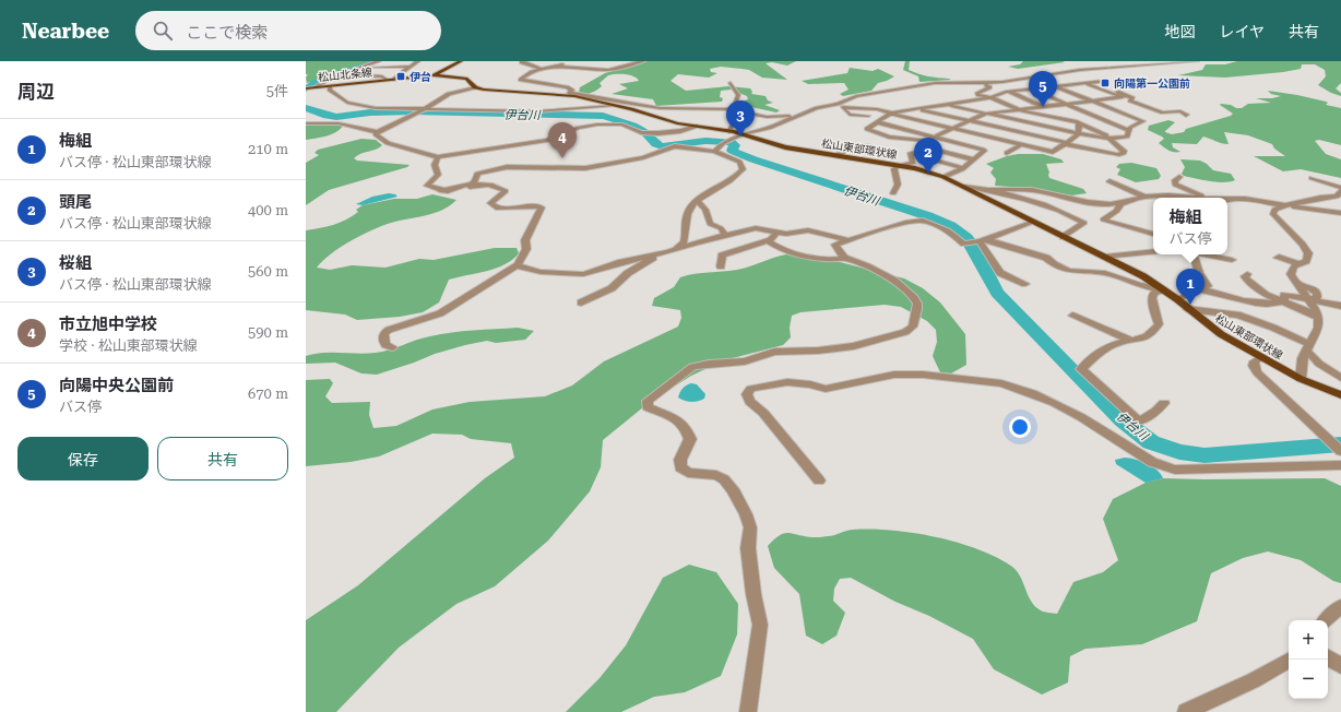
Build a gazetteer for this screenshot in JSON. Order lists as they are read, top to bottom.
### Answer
{
  "streets": {
    "main road": ["松山北条線", "松山東部環状線"]
  },
  "crossings": [
    ["松山北条線", "松山東部環状線"]
  ],
  "water": ["伊台川"],
  "places": {
    "transit": ["伊台", "向陽第一公園前"]
  },
  "page": {
    "header": "Nearbee",
    "search": "ここで検索",
    "nav": ["地図", "レイヤ", "共有"],
    "heading": ["周辺", "5件"],
    "pins": [
      "5",
      "3",
      "4",
      "2",
      "1"
    ],
    "list": [
      {
        "mark": "1",
        "name": "梅組",
        "note": "バス停 · 松山東部環状線",
        "value": "210 m"
      },
      {
        "mark": "2",
        "name": "頭尾",
        "note": "バス停 · 松山東部環状線",
        "value": "400 m"
      },
      {
        "mark": "3",
        "name": "桜組",
        "note": "バス停 · 松山東部環状線",
        "value": "560 m"
      },
      {
        "mark": "4",
        "name": "市立旭中学校",
        "note": "学校 · 松山東部環状線",
        "value": "590 m"
      },
      {
        "mark": "5",
        "name": "向陽中央公園前",
        "note": "バス停",
        "value": "670 m"
      }
    ],
    "popup": ["梅組", "バス停"],
    "buttons": ["保存", "共有"],
    "map_buttons": ["+", "−"]
  }
}
